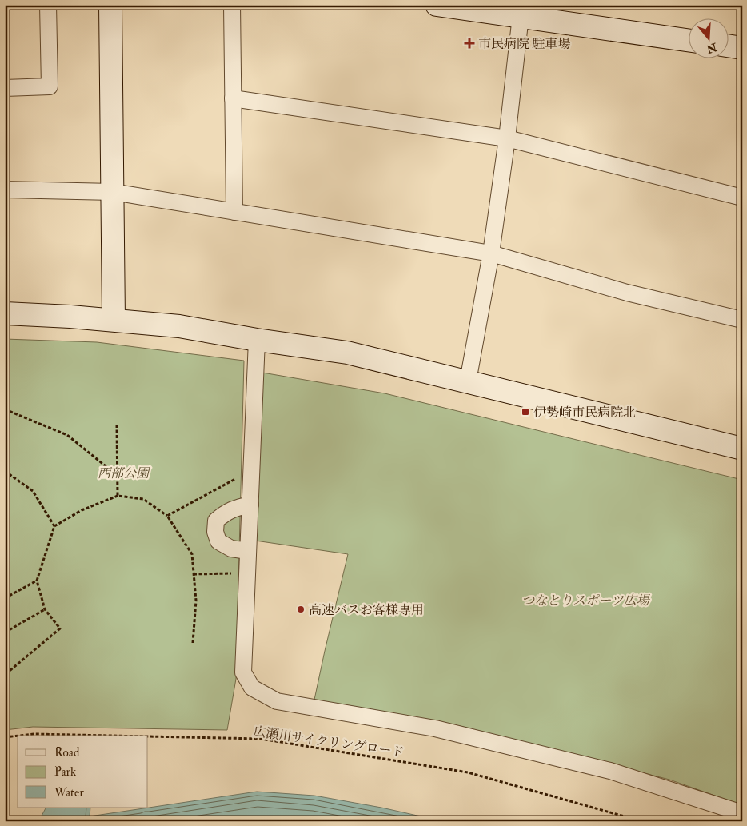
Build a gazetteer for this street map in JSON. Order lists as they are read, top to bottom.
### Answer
{
  "streets": {
    "path": ["広瀬川サイクリングロード"]
  },
  "parks": ["西部公園", "つなとりスポーツ広場"],
  "places": {
    "health": ["市民病院 駐車場"],
    "transit": ["伊勢崎市民病院北"],
    "other": ["高速バスお客様専用"]
  },
  "legend": ["Road", "Park", "Water"],
  "north": "bottom"
}
